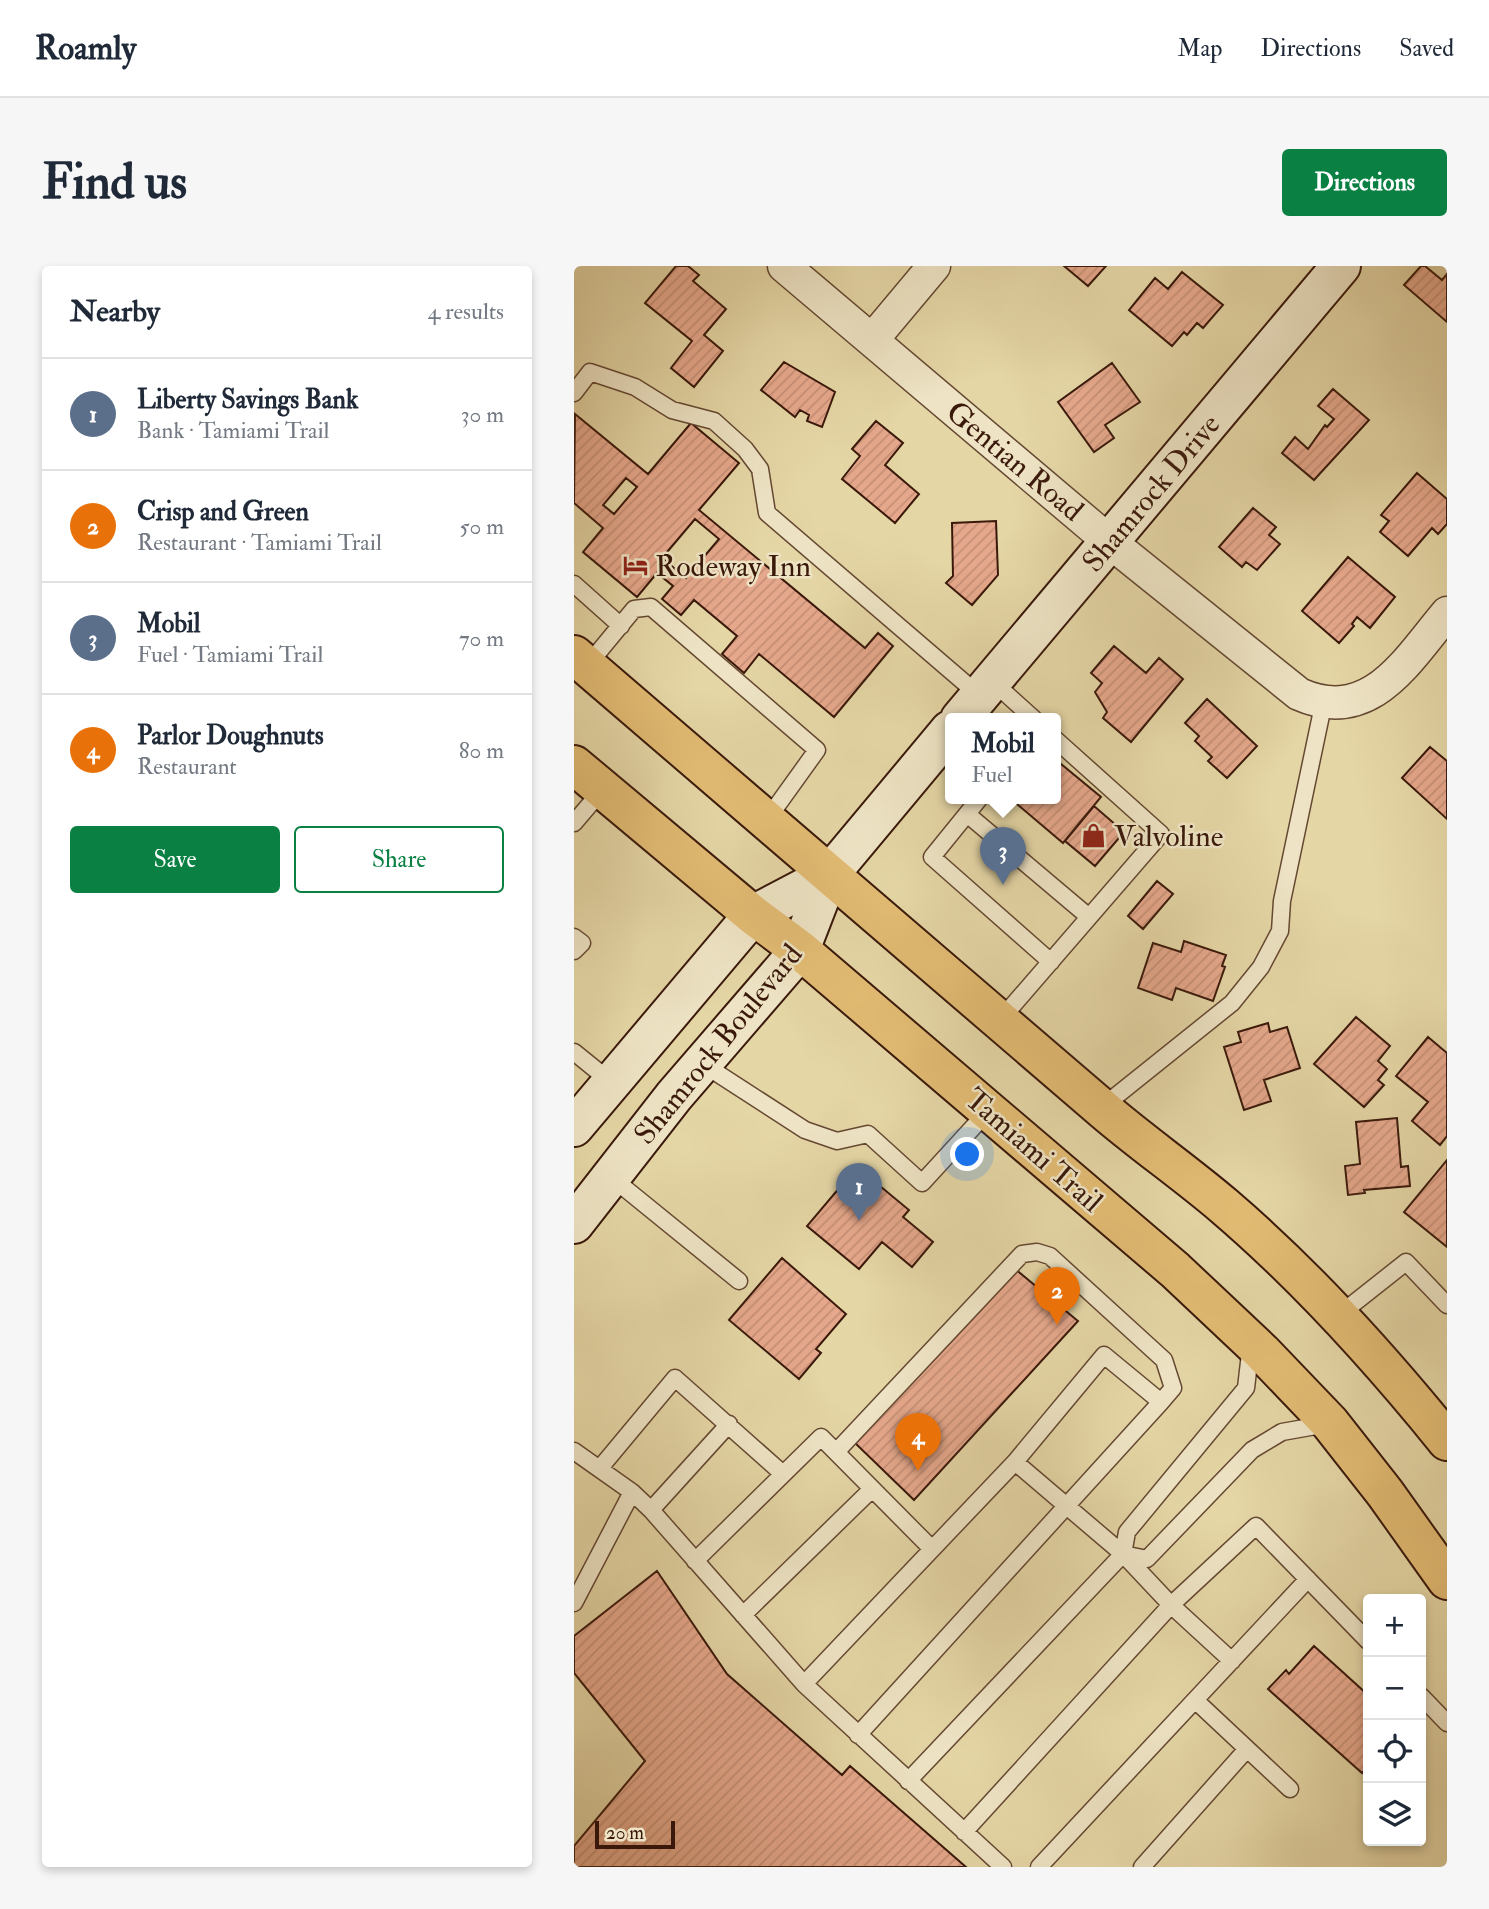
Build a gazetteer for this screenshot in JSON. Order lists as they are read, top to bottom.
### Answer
{
  "streets": {
    "main road": ["Tamiami Trail"],
    "street": ["Gentian Road", "Shamrock Drive", "Shamrock Boulevard"]
  },
  "crossings": [
    ["Gentian Road", "Shamrock Drive"],
    ["Shamrock Boulevard", "Tamiami Trail"]
  ],
  "places": {
    "hotel": ["Rodeway Inn"],
    "shop": ["Valvoline"]
  },
  "scale_bar": "20 m",
  "page": {
    "header": "Roamly",
    "nav": ["Map", "Directions", "Saved"],
    "buttons": [
      "Directions",
      ["Save", "Share"]
    ],
    "title": "Find us",
    "heading": ["Nearby", "4 results"],
    "list": [
      {
        "mark": "1",
        "name": "Liberty Savings Bank",
        "note": "Bank · Tamiami Trail",
        "value": "30 m"
      },
      {
        "mark": "2",
        "name": "Crisp and Green",
        "note": "Restaurant · Tamiami Trail",
        "value": "50 m"
      },
      {
        "mark": "3",
        "name": "Mobil",
        "note": "Fuel · Tamiami Trail",
        "value": "70 m"
      },
      {
        "mark": "4",
        "name": "Parlor Doughnuts",
        "note": "Restaurant",
        "value": "80 m"
      }
    ],
    "popup": ["Mobil", "Fuel"],
    "pins": [
      "3",
      "1",
      "2",
      "4"
    ],
    "map_buttons": ["+", "−"],
    "scale": "20 m"
  }
}
